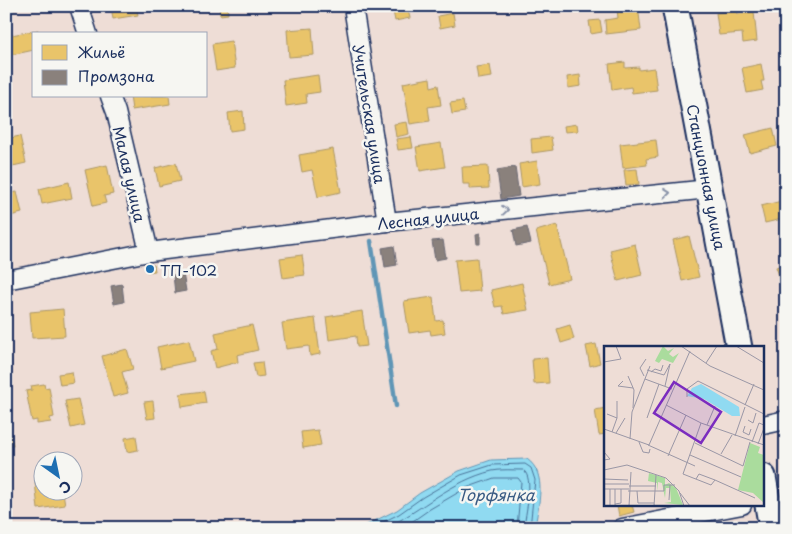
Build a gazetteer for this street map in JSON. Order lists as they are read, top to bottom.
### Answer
{
  "streets": {
    "main road": ["Станционная улица"],
    "street": ["Учительская улица", "Малая улица", "Лесная улица"]
  },
  "crossings": [
    ["Учительская улица", "Лесная улица"],
    ["Малая улица", "Лесная улица"],
    ["Станционная улица", "Лесная улица"]
  ],
  "one_way": ["Лесная улица"],
  "water": ["Торфянка"],
  "places": ["ТП-102"],
  "legend": ["Жильё", "Промзона"],
  "north": "bottom right"
}
